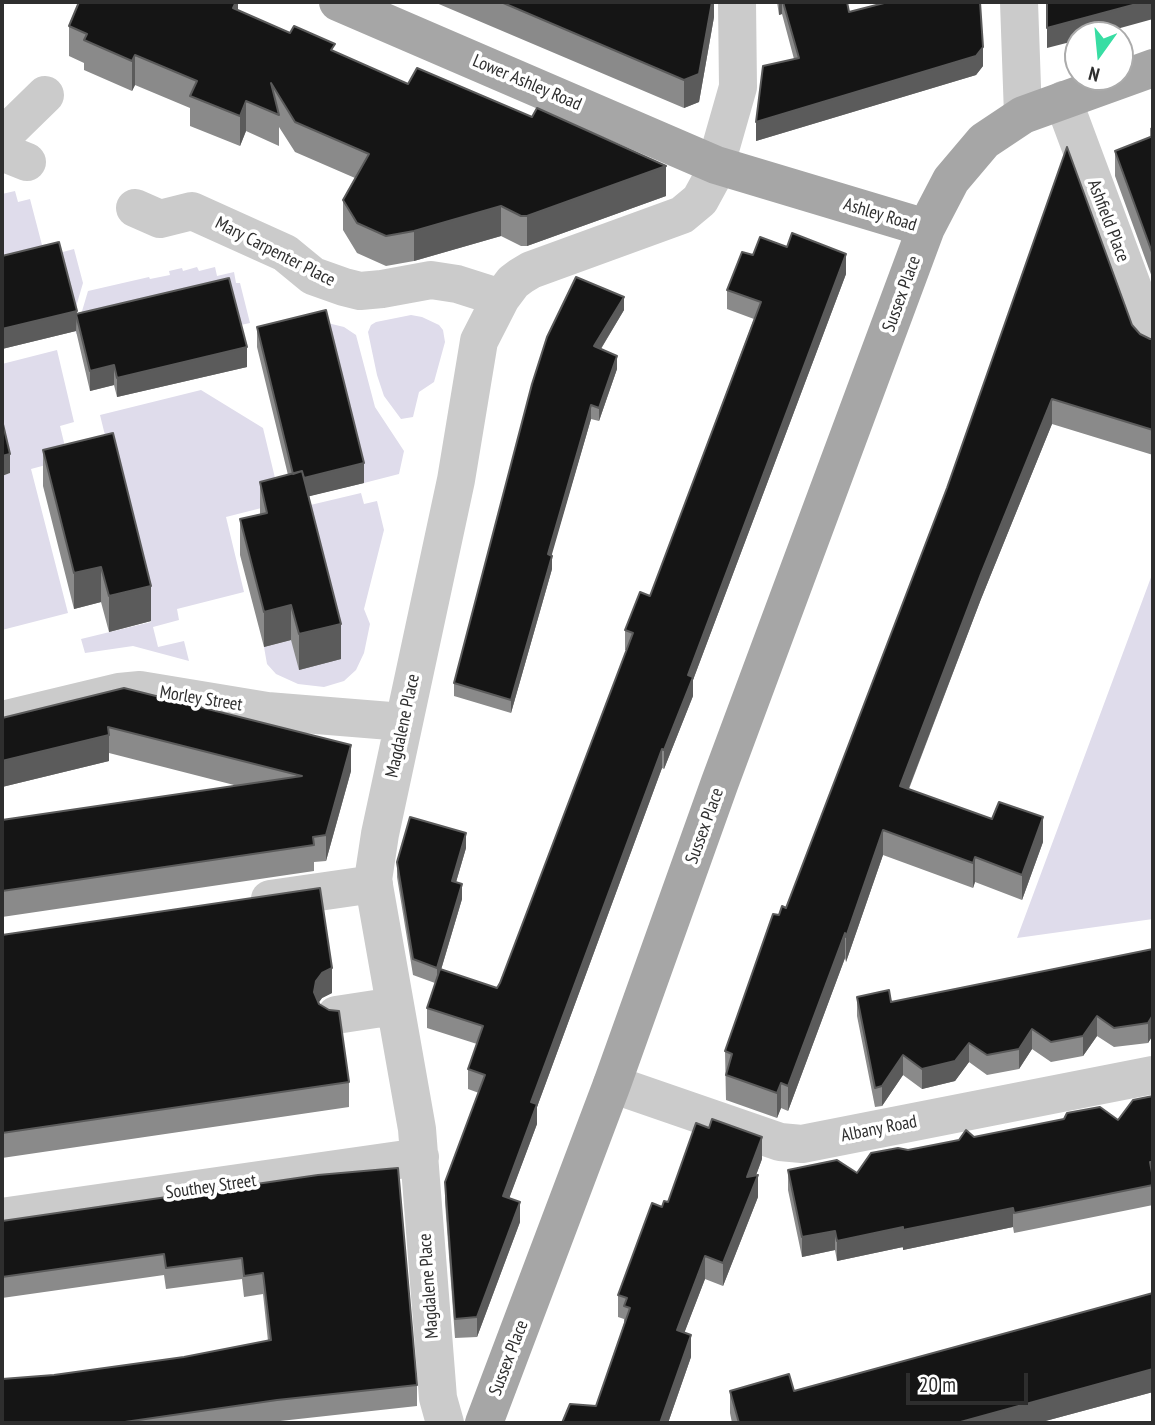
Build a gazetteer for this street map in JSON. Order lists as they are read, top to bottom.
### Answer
{
  "streets": {
    "main road": ["Lower Ashley Road", "Ashley Road", "Sussex Place"],
    "street": [
      "Ashfield Place",
      "Mary Carpenter Place",
      "Morley Street",
      "Magdalene Place",
      "Albany Road",
      "Southey Street"
    ]
  },
  "crossings": [
    ["Lower Ashley Road", "Ashley Road"],
    ["Lower Ashley Road", "Magdalene Place"],
    ["Ashley Road", "Ashfield Place"],
    ["Ashley Road", "Sussex Place"],
    ["Ashley Road", "Magdalene Place"],
    ["Mary Carpenter Place", "Magdalene Place"],
    ["Sussex Place", "Albany Road"],
    ["Morley Street", "Magdalene Place"],
    ["Magdalene Place", "Southey Street"]
  ],
  "scale_bar": "20 m",
  "north": "bottom"
}
